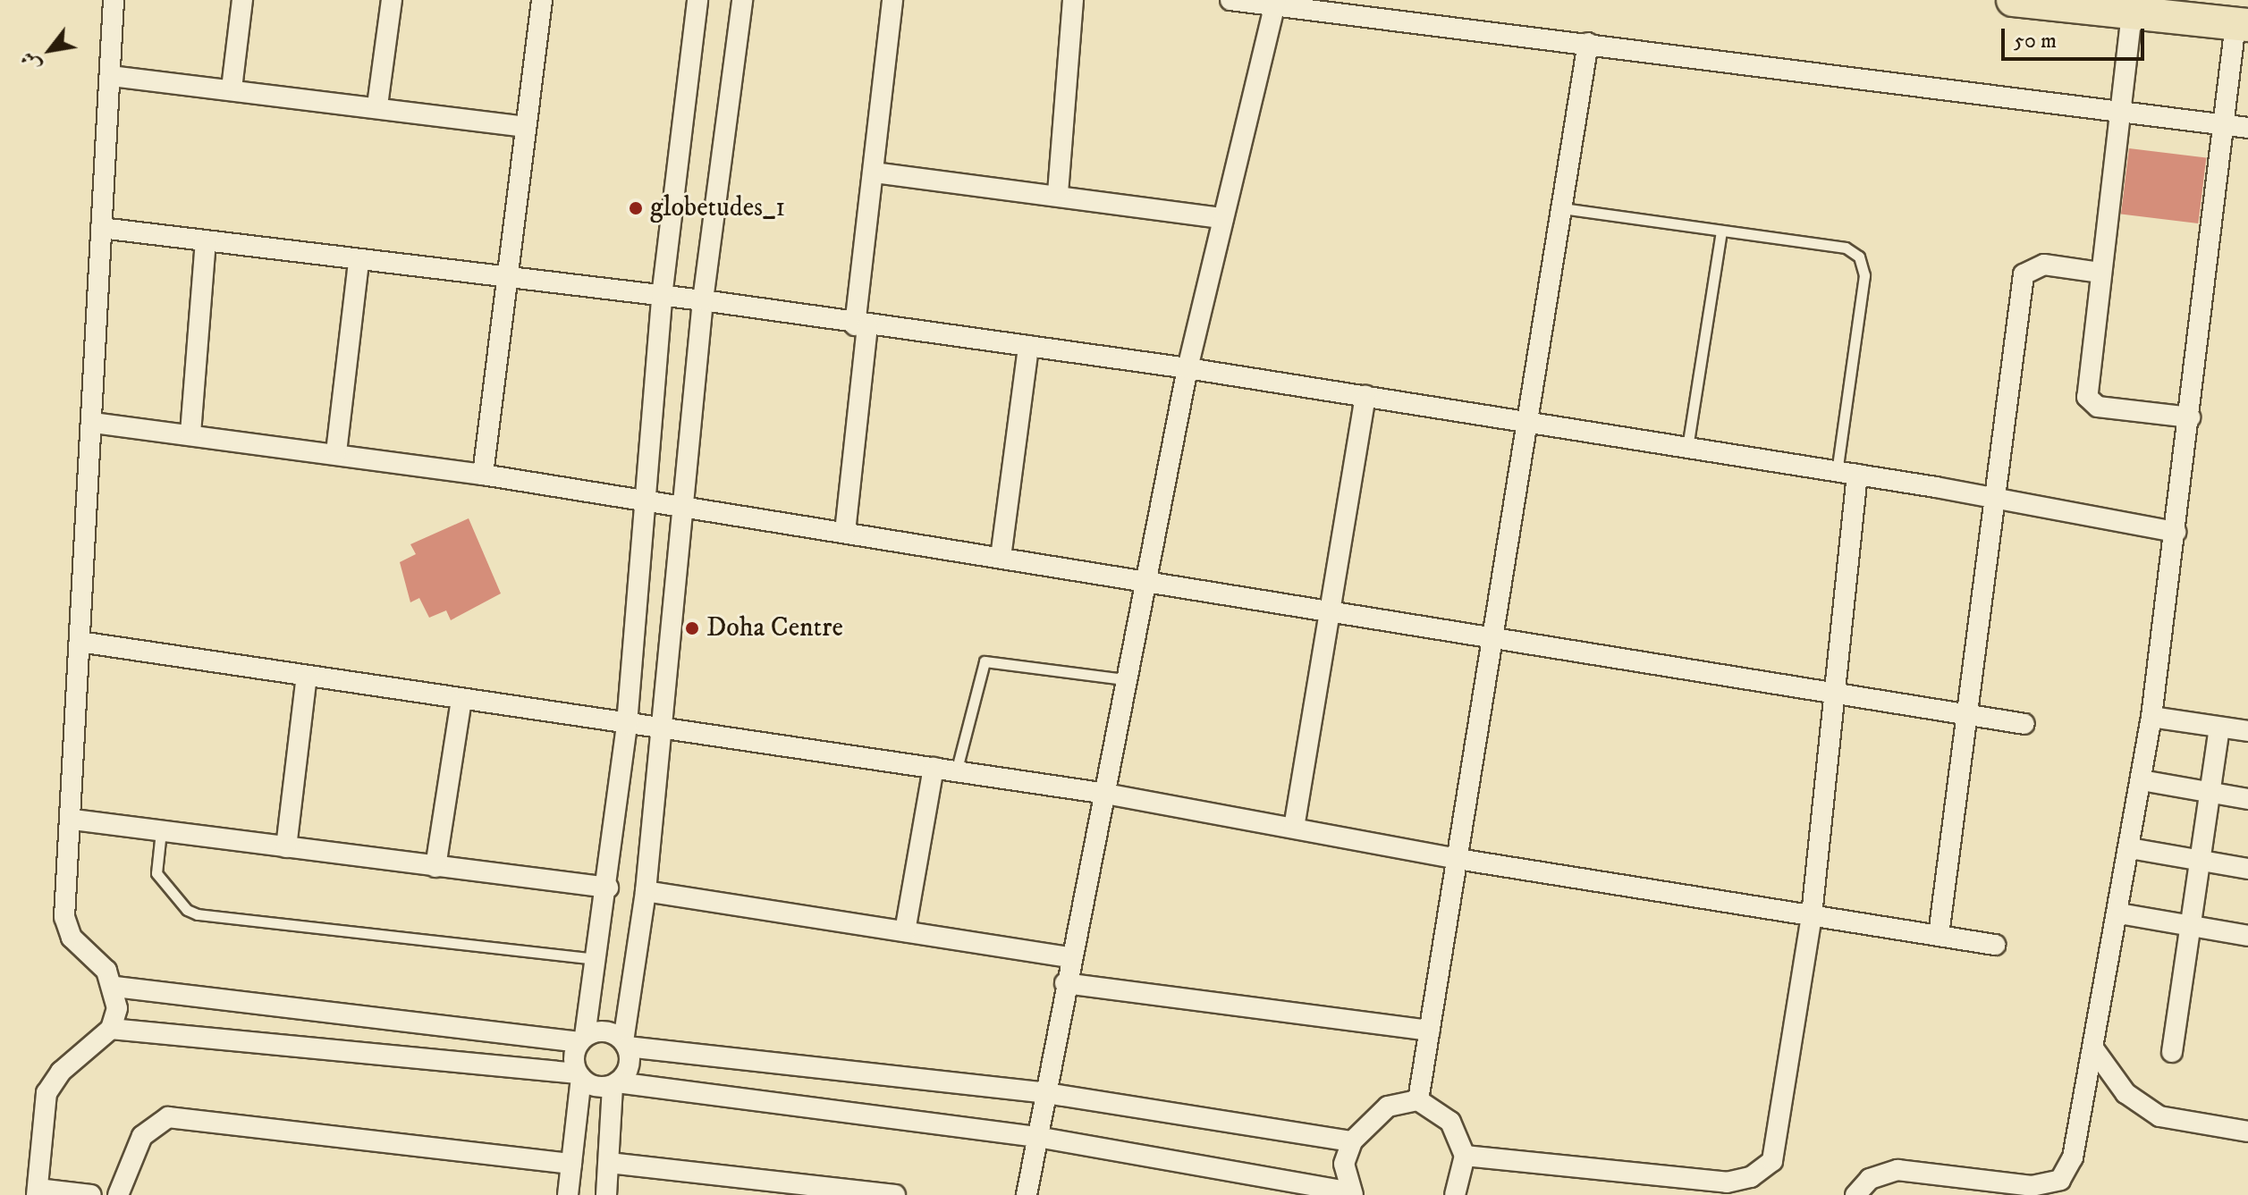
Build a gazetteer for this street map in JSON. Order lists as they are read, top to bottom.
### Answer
{
  "places": ["globetudes_1", "Doha Centre"],
  "scale_bar": "50 m",
  "north": "bottom left"
}
